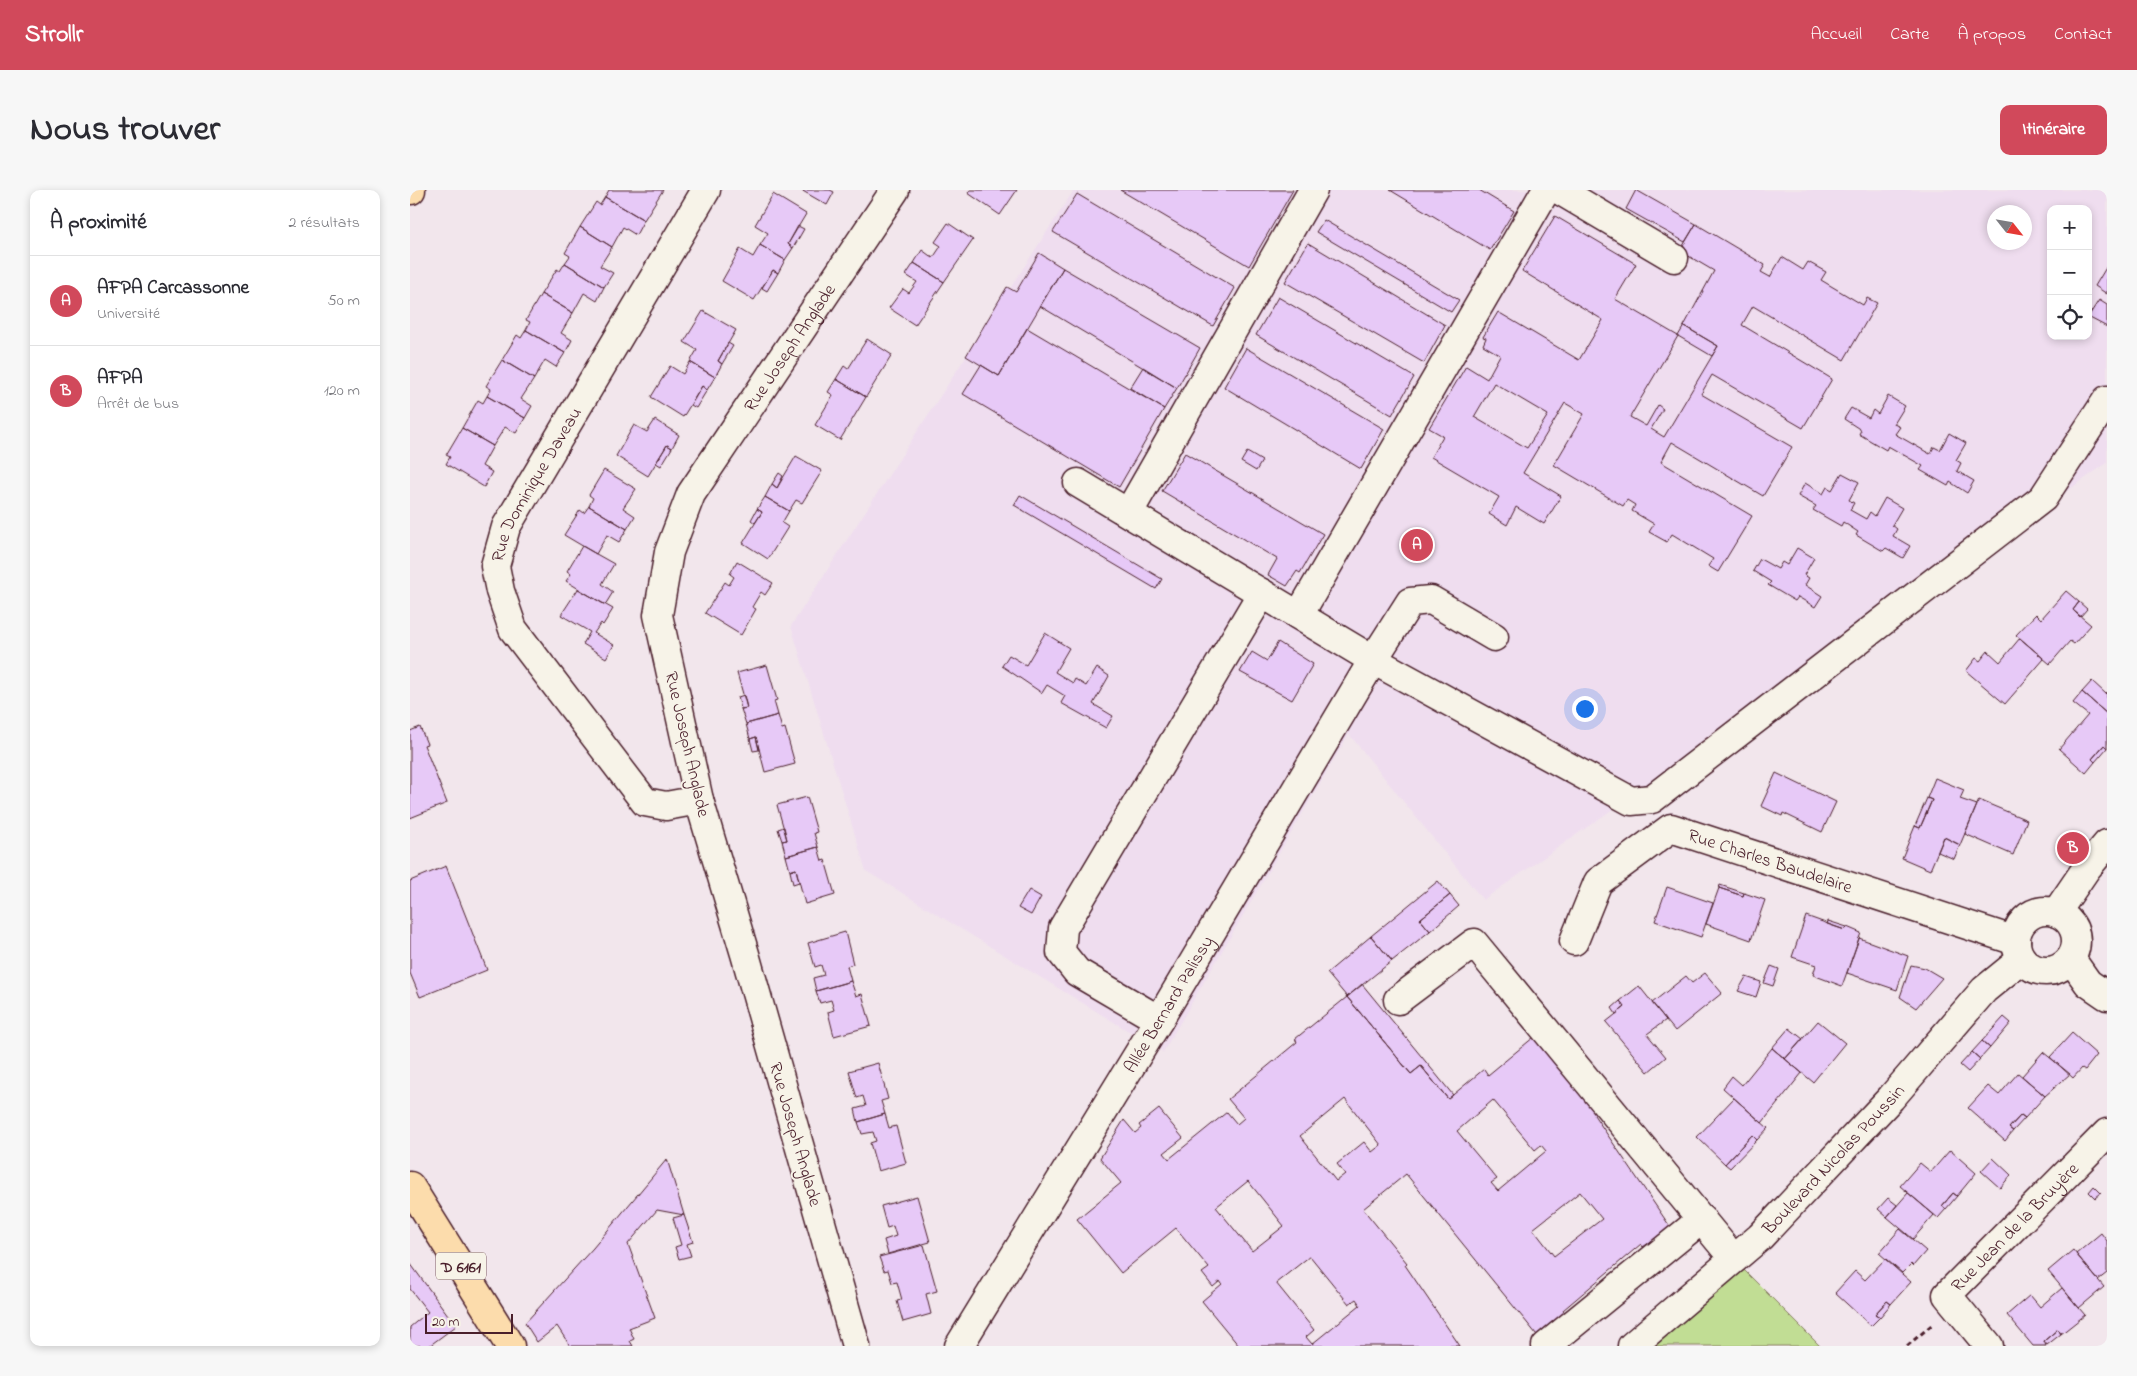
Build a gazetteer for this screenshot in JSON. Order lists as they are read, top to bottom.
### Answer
{
  "streets": {
    "main road": ["D 6161"],
    "street": [
      "Rue Joseph Anglade",
      "Rue Dominique Daveau",
      "Rue Charles Baudelaire",
      "Allée Bernard Palissy",
      "Boulevard Nicolas Poussin",
      "Rue Jean de la Bruyère"
    ]
  },
  "crossings": [
    ["Rue Joseph Anglade", "Rue Dominique Daveau"],
    ["Rue Charles Baudelaire", "Boulevard Nicolas Poussin"]
  ],
  "scale_bar": "20 m",
  "north": "bottom right",
  "page": {
    "header": "Strollr",
    "nav": [
      "Accueil",
      "Carte",
      "À propos",
      "Contact"
    ],
    "title": "Nous trouver",
    "buttons": "Itinéraire",
    "heading": ["À proximité", "2 résultats"],
    "map_buttons": ["+", "−"],
    "list": [
      {
        "mark": "A",
        "name": "AFPA Carcassonne",
        "note": "Université",
        "value": "50 m"
      },
      {
        "mark": "B",
        "name": "AFPA",
        "note": "Arrêt de bus",
        "value": "120 m"
      }
    ],
    "pins": ["A", "B"],
    "scale": "20 m"
  }
}
